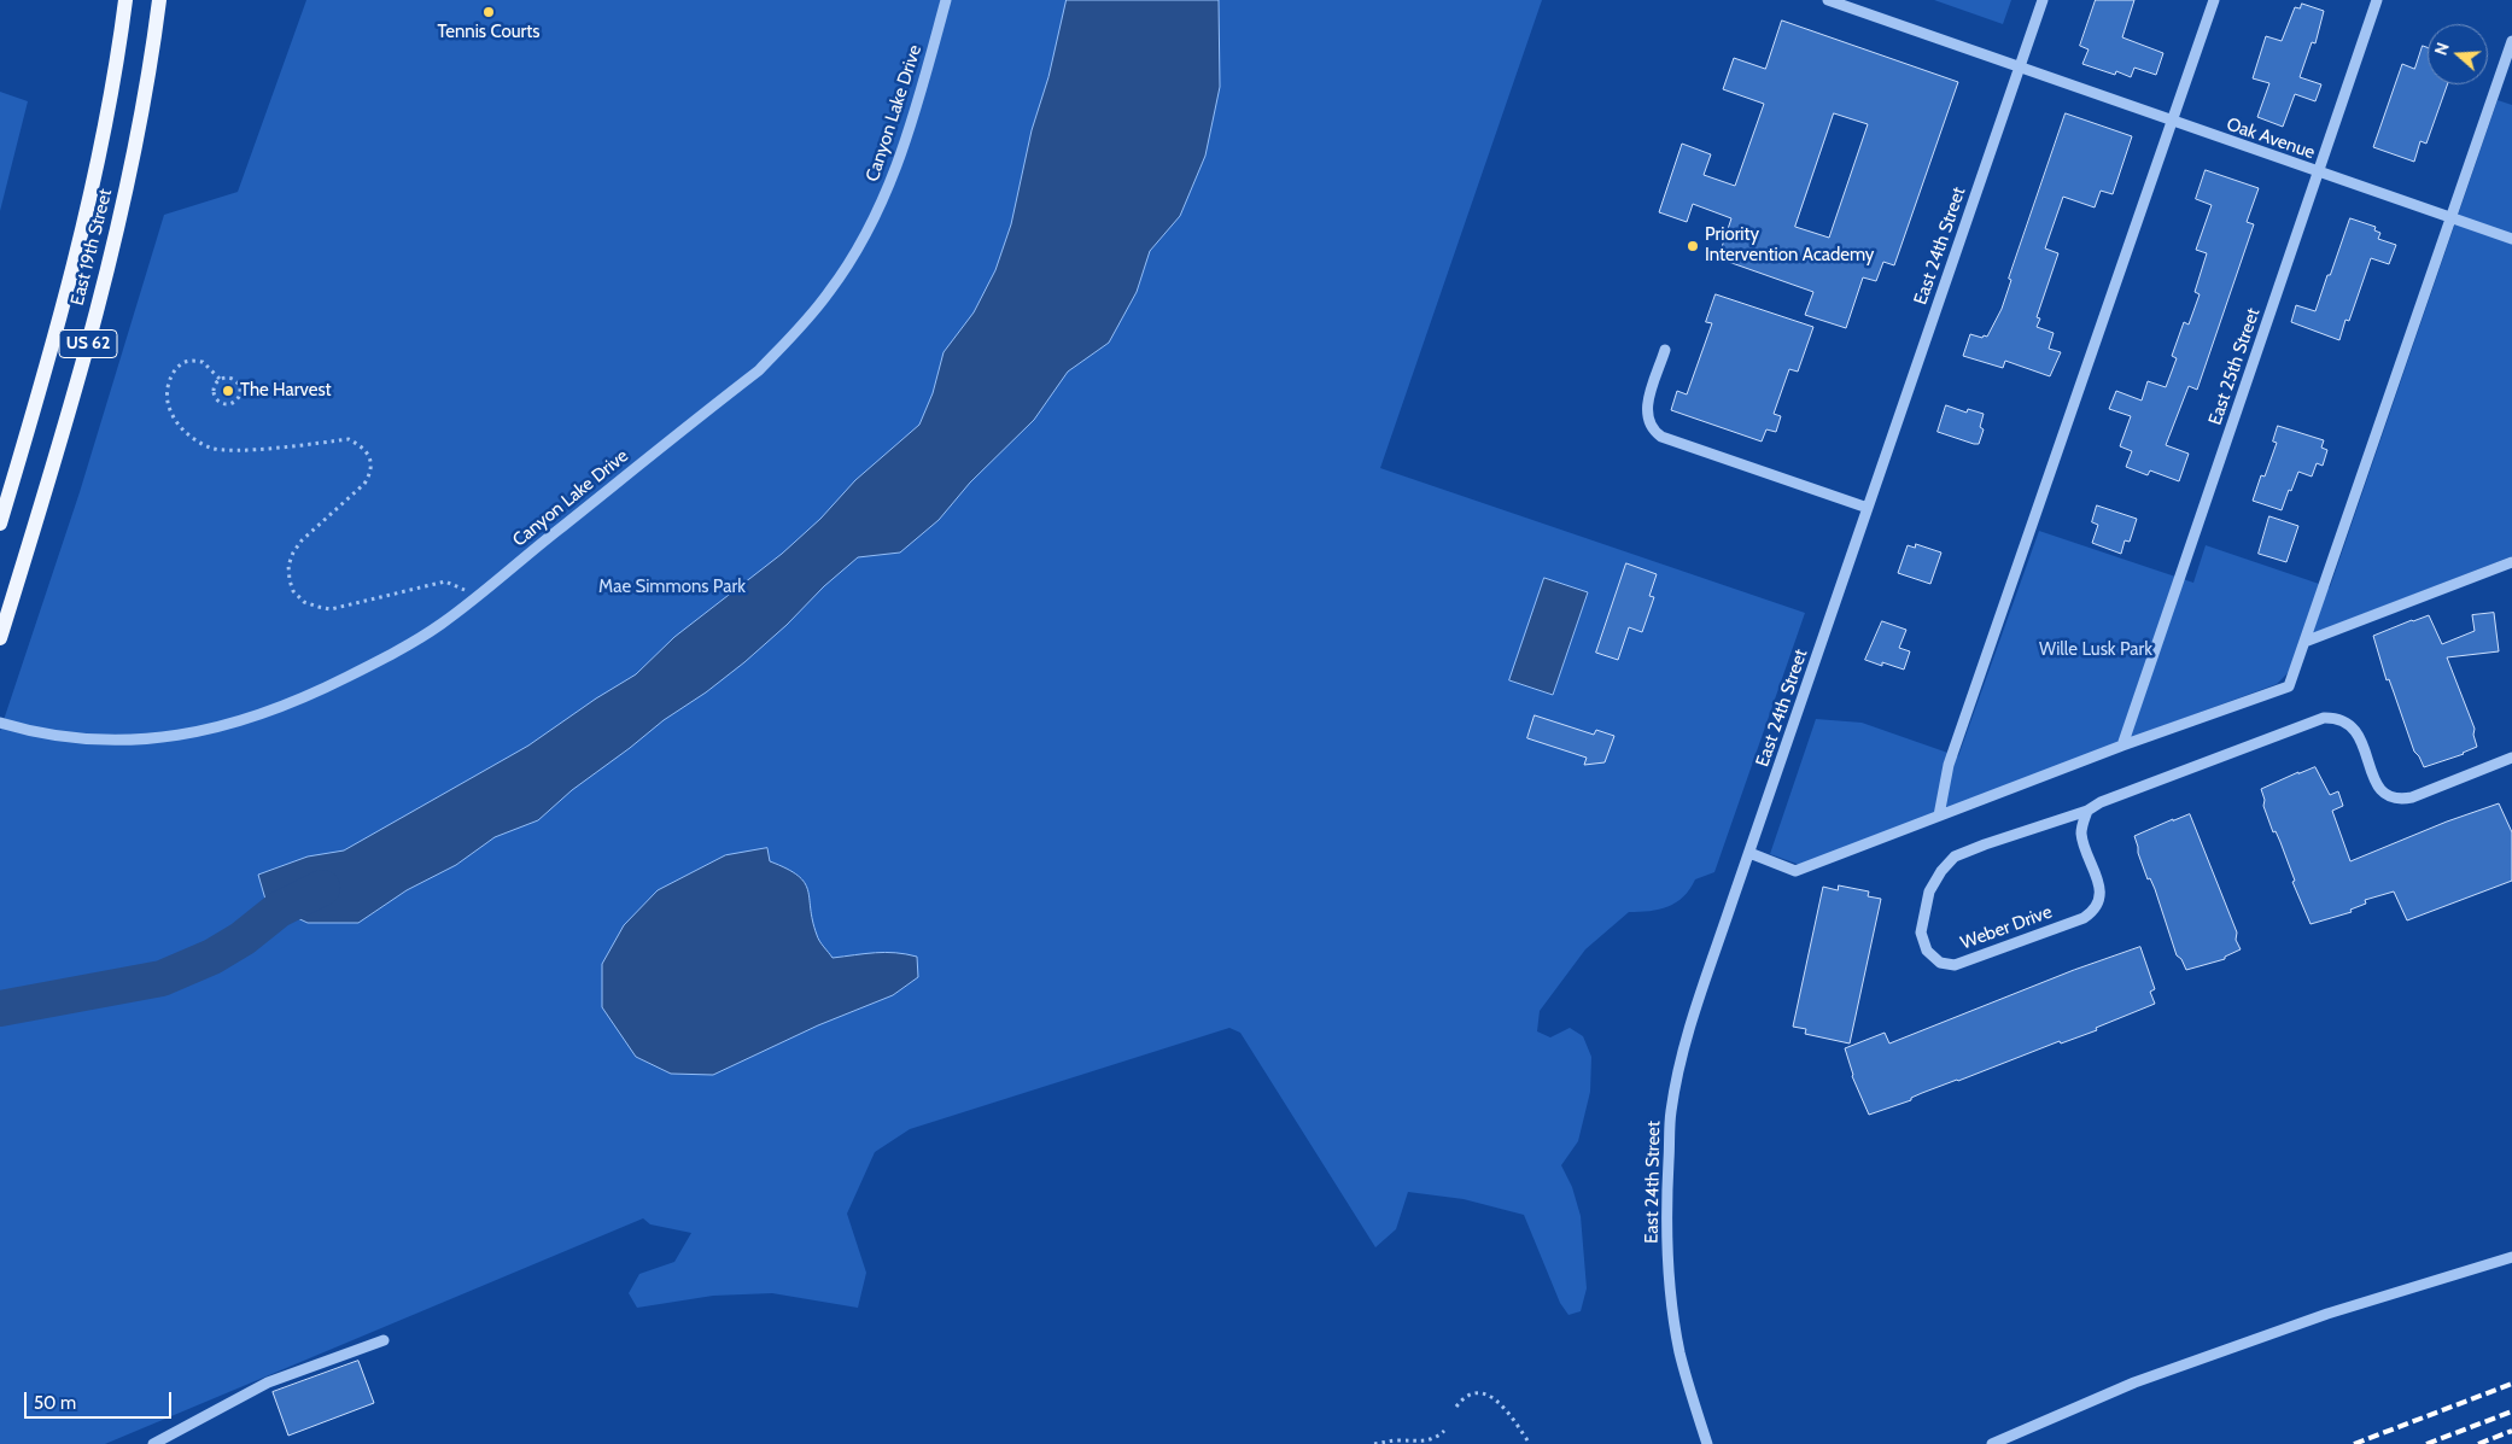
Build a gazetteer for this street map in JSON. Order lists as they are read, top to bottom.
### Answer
{
  "streets": {
    "main road": ["East 19th Street", "US 62"],
    "street": [
      "Canyon Lake Drive",
      "Oak Avenue",
      "East 24th Street",
      "East 25th Street",
      "Weber Drive"
    ]
  },
  "crossings": [
    ["Oak Avenue", "East 24th Street"],
    ["Oak Avenue", "East 25th Street"]
  ],
  "parks": ["Mae Simmons Park", "Wille Lusk Park"],
  "places": ["Tennis Courts", "Priority Intervention Academy", "The Harvest"],
  "scale_bar": "50 m",
  "north": "left"
}
